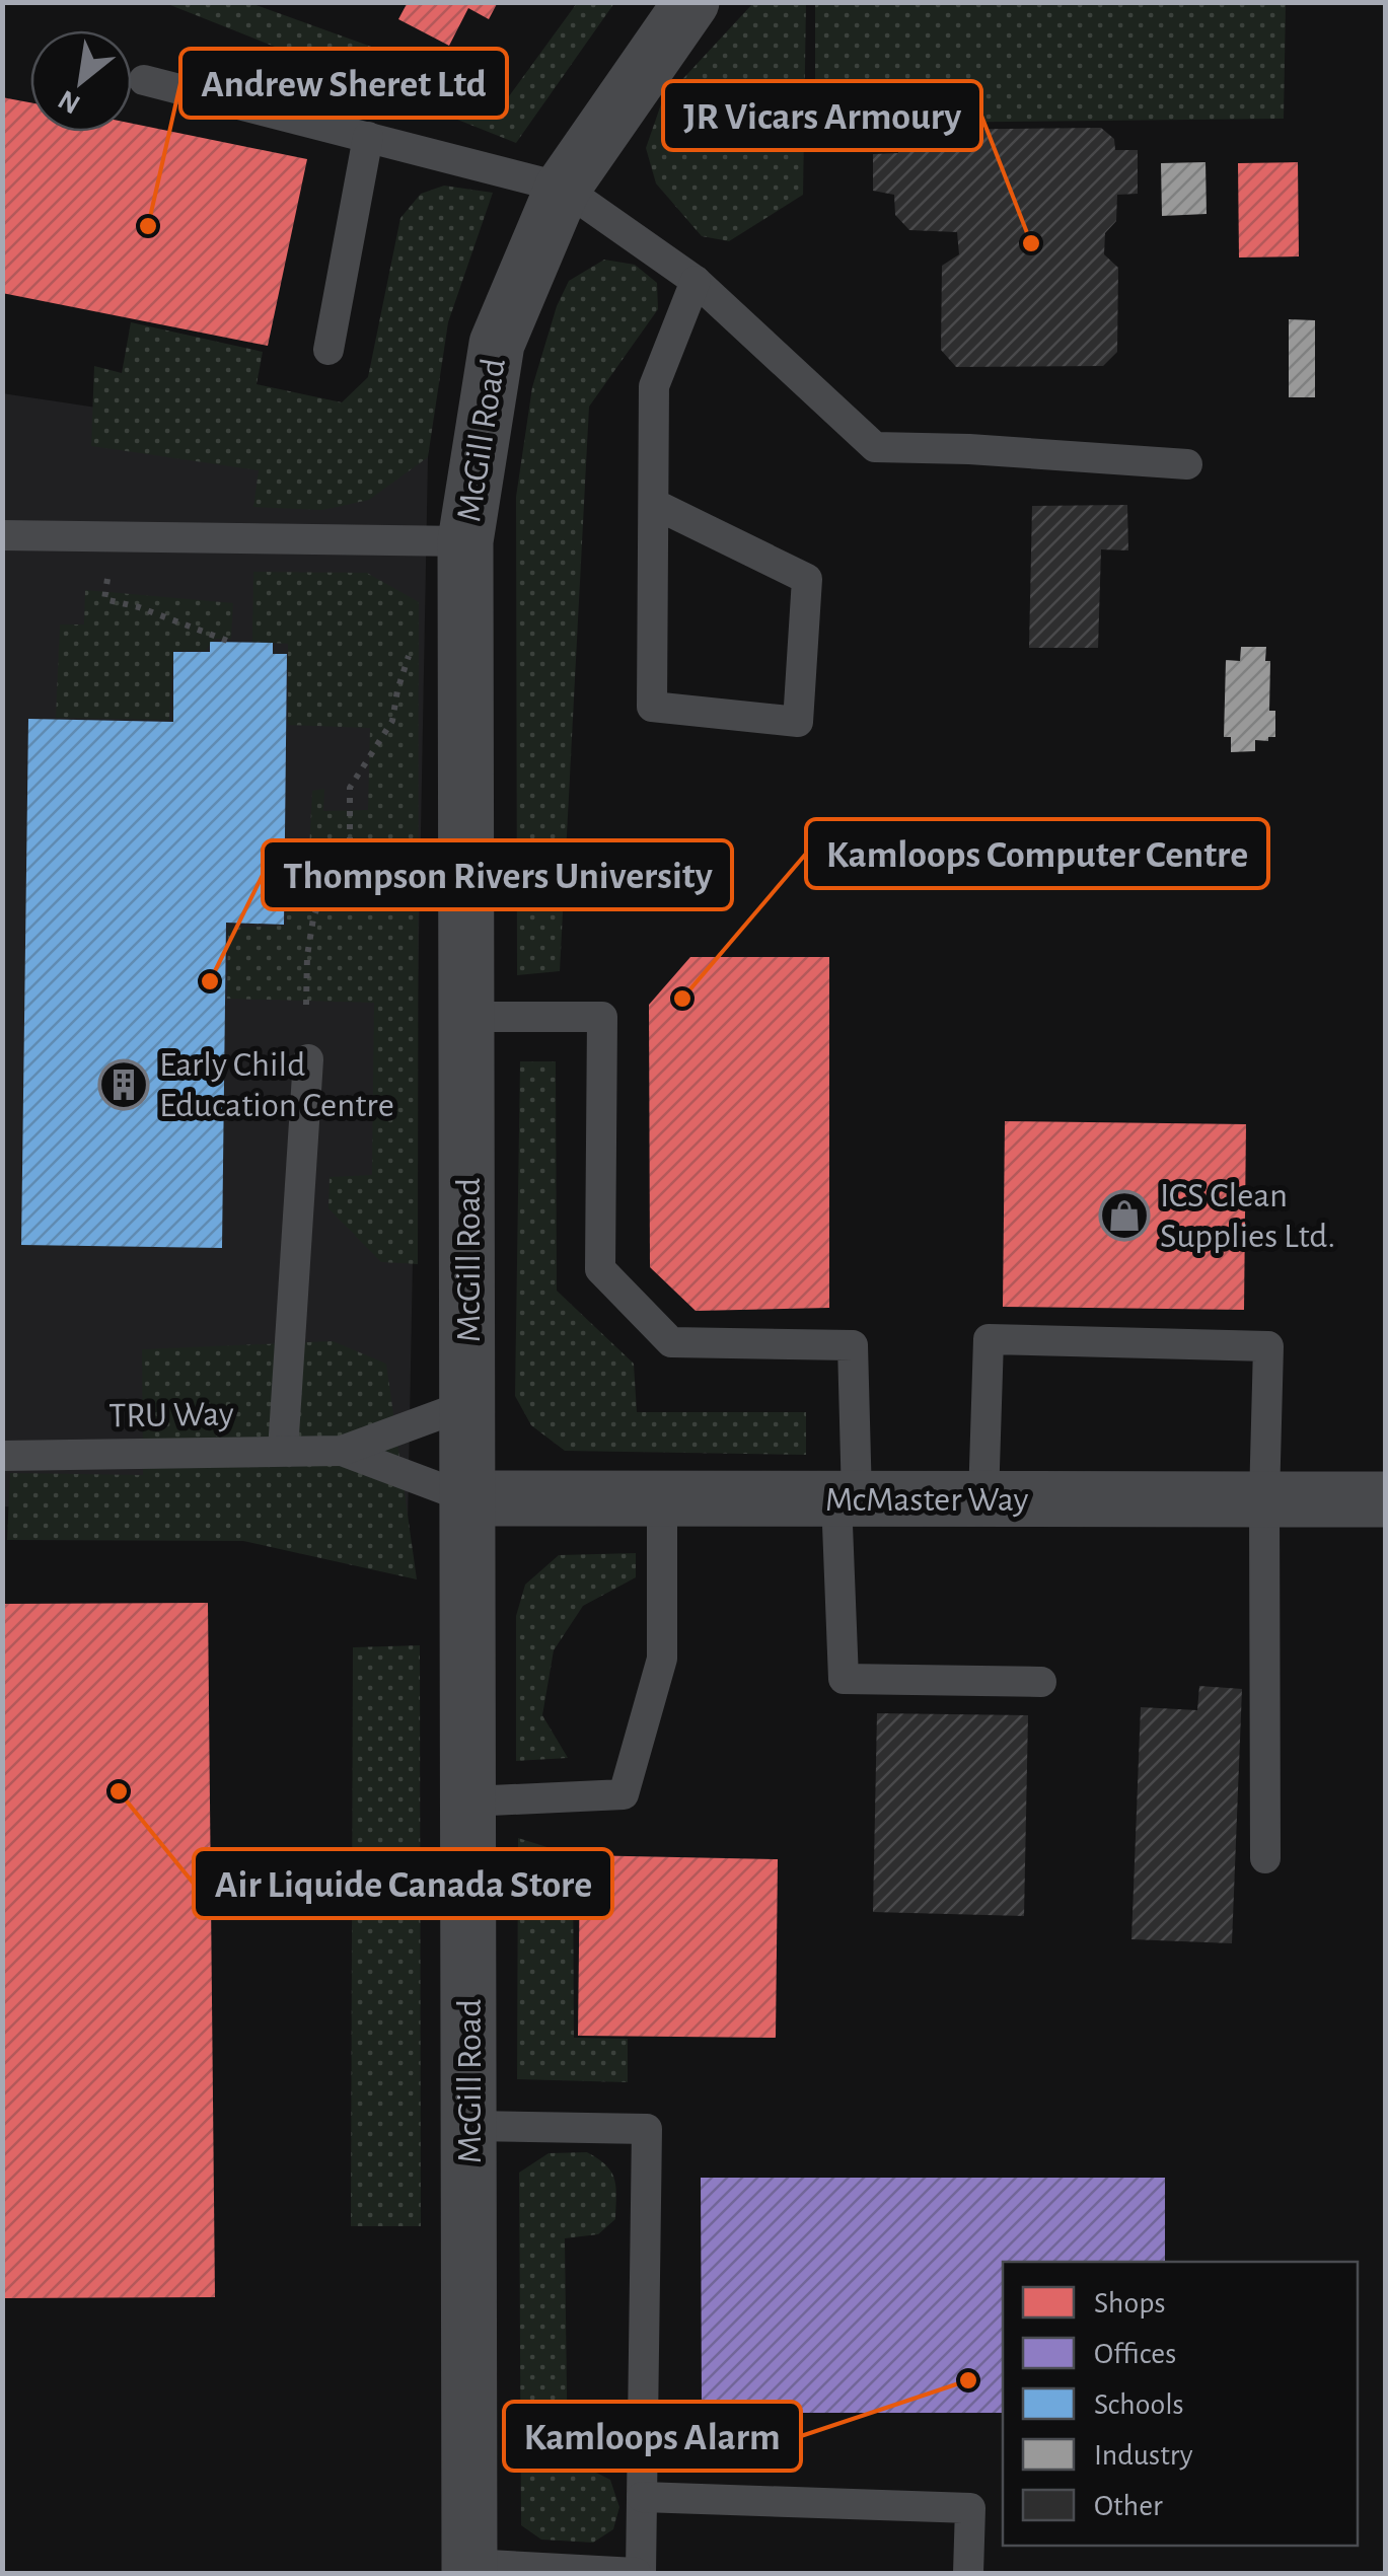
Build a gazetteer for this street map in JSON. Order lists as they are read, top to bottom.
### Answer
{
  "streets": {
    "street": ["McGill Road", "McMaster Way"],
    "lane": ["TRU Way"]
  },
  "crossings": [
    ["McGill Road", "McMaster Way"]
  ],
  "places": {
    "other": [
      "Andrew Sheret Ltd",
      "JR Vicars Armoury",
      "Thompson Rivers University",
      "Kamloops Computer Centre",
      "Air Liquide Canada Store",
      "Kamloops Alarm"
    ],
    "building": ["Early Child Education Centre"],
    "shop": ["ICS Clean Supplies Ltd."]
  },
  "legend": [
    "Shops",
    "Offices",
    "Schools",
    "Industry",
    "Other"
  ],
  "north": "bottom left"
}
